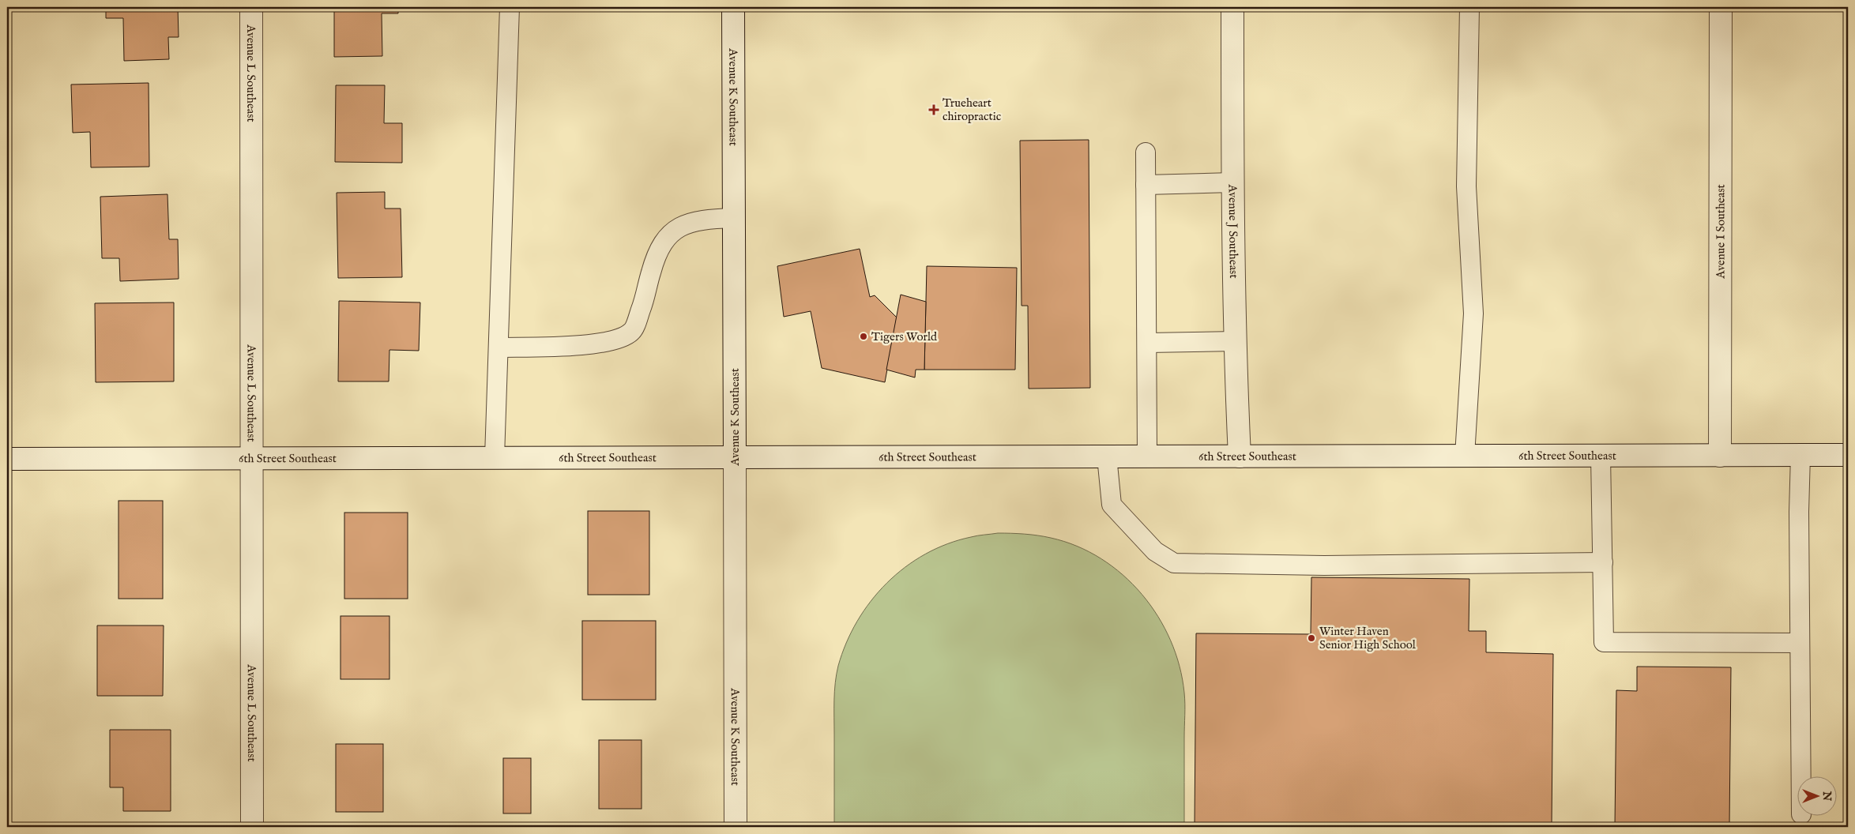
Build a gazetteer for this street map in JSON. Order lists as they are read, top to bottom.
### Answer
{
  "streets": {
    "street": [
      "Avenue L Southeast",
      "Avenue K Southeast",
      "Avenue J Southeast",
      "Avenue I Southeast",
      "6th Street Southeast"
    ]
  },
  "crossings": [
    ["Avenue L Southeast", "6th Street Southeast"],
    ["Avenue K Southeast", "6th Street Southeast"],
    ["Avenue J Southeast", "6th Street Southeast"],
    ["Avenue I Southeast", "6th Street Southeast"]
  ],
  "places": {
    "health": ["Trueheart chiropractic"],
    "other": ["Tigers World", "Winter Haven Senior High School"]
  },
  "north": "right"
}
